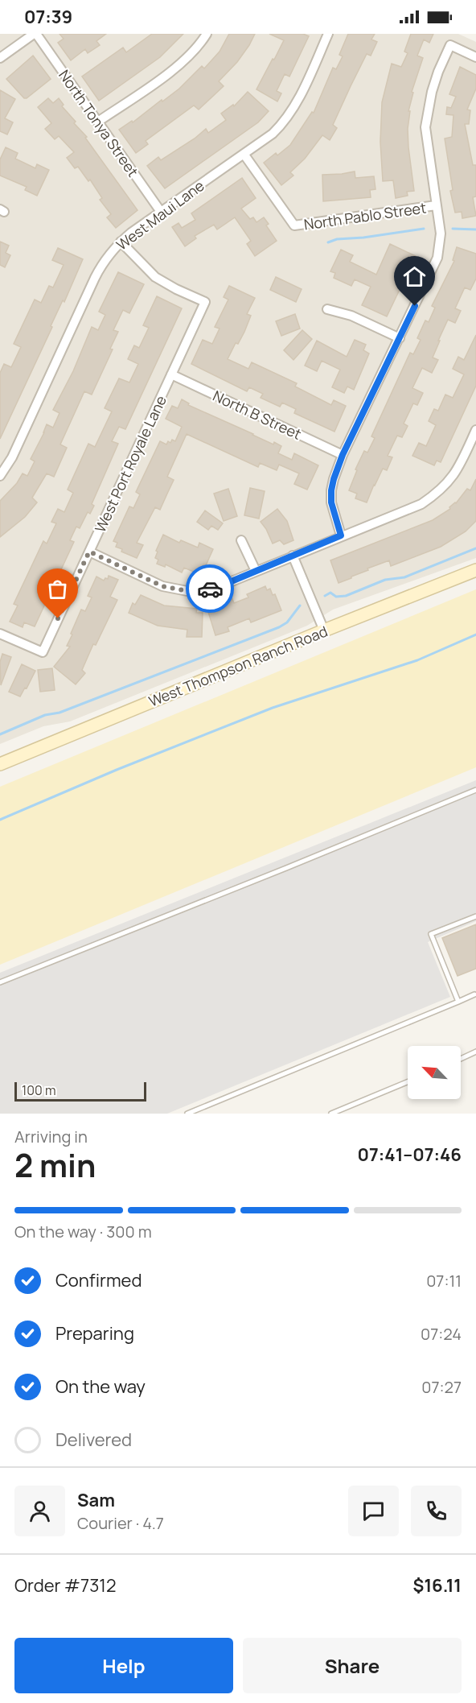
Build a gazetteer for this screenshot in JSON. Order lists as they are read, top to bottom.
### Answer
{
  "streets": {
    "main road": ["West Thompson Ranch Road"],
    "street": [
      "North Tonya Street",
      "West Maui Lane",
      "North Pablo Street",
      "North B Street",
      "West Port Royale Lane"
    ]
  },
  "crossings": [
    ["North Tonya Street", "West Maui Lane"],
    ["West Maui Lane", "North Pablo Street"],
    ["West Maui Lane", "West Port Royale Lane"],
    ["North B Street", "West Port Royale Lane"]
  ],
  "scale_bar": "100 m",
  "north": "top left",
  "page": {
    "status": "07:39",
    "scale": "100 m",
    "heading": ["2 min", "Arriving in", "07:41–07:46"],
    "panel": [
      "Sam",
      "Courier · 4.7",
      "Order #7312",
      "$16.11"
    ],
    "bar": "On the way · 300 m",
    "list": [
      ["Confirmed", "07:11"],
      ["Preparing", "07:24"],
      ["On the way", "07:27"],
      "Delivered"
    ],
    "buttons": ["Help", "Share"]
  }
}
